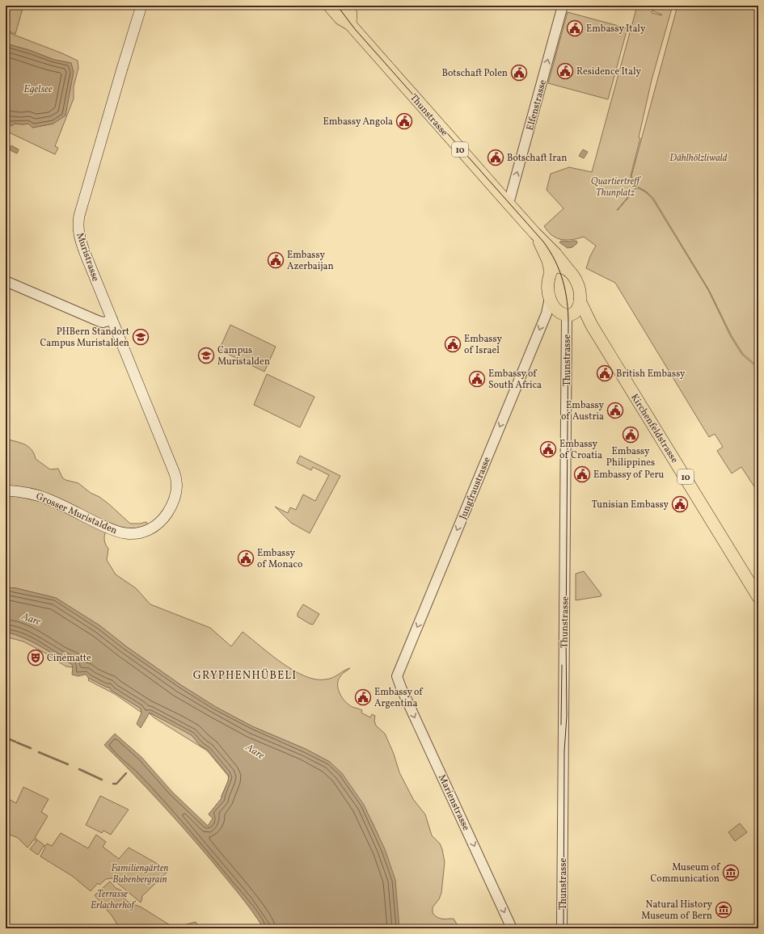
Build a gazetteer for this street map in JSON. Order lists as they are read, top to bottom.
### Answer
{
  "streets": {
    "main road": [
      "Thunstrasse",
      "10",
      "Muristrasse",
      "Kirchenfeldstrasse",
      "Grosser Muristalden"
    ],
    "street": ["Elfenstrasse", "Jungfraustrasse", "Marienstrasse"]
  },
  "crossings": [
    ["Elfenstrasse", "Thunstrasse"],
    ["Thunstrasse", "Kirchenfeldstrasse"],
    ["Thunstrasse", "Jungfraustrasse"],
    ["Muristrasse", "Grosser Muristalden"],
    ["Kirchenfeldstrasse", "Jungfraustrasse"],
    ["Jungfraustrasse", "Marienstrasse"]
  ],
  "one_way": ["Elfenstrasse", "Jungfraustrasse", "Marienstrasse"],
  "districts": ["GRYPHENHÜBELI"],
  "water": ["Egelsee", "Aare"],
  "parks": [
    "Dählhölzliwald",
    "Quartiertreff Thunplatz",
    "Familiengärten Bubenbergrain",
    "Terrasse Erlacherhof"
  ],
  "places": {
    "public building": [
      "Embassy Italy",
      "Residence Italy",
      "Botschaft Polen",
      "Embassy Angola",
      "Botschaft Iran",
      "Embassy Azerbaijan",
      "Embassy of Israel",
      "British Embassy",
      "Embassy of South Africa",
      "Embassy of Austria",
      "Embassy Philippines",
      "Embassy of Croatia",
      "Embassy of Peru",
      "Tunisian Embassy",
      "Embassy of Monaco",
      "Embassy of Argentina"
    ],
    "school or university": ["PHBern Standort Campus Muristalden", "Campus Muristalden"],
    "theatre": ["Cinématte"],
    "museum": ["Museum of Communication", "Natural History Museum of Bern"]
  }
}
